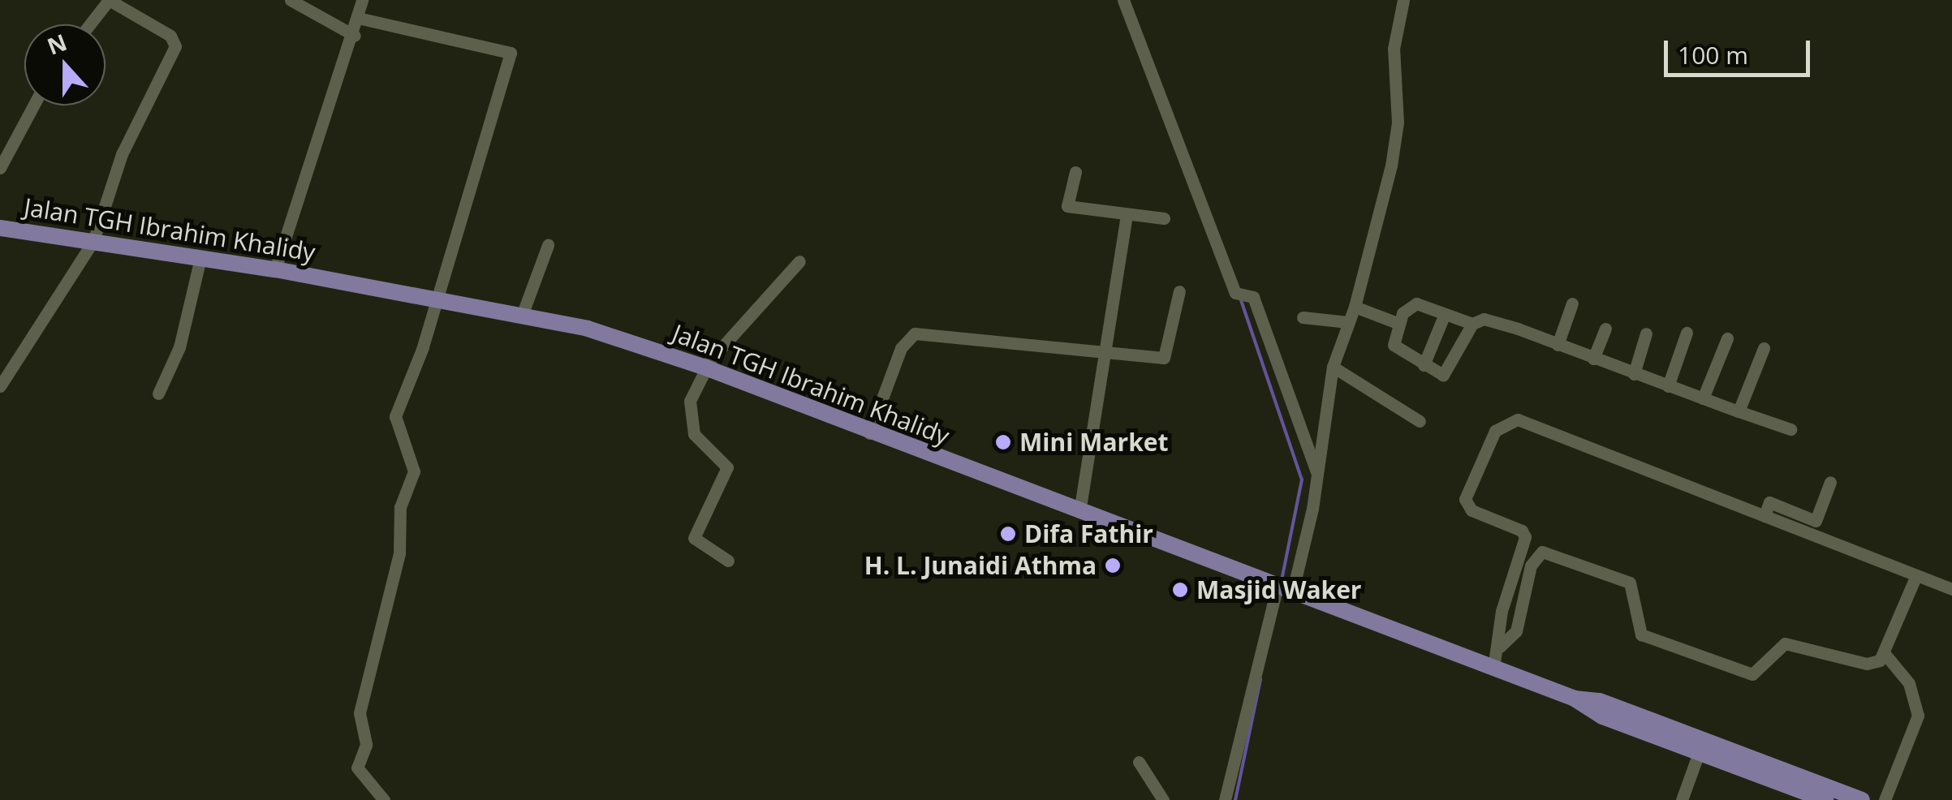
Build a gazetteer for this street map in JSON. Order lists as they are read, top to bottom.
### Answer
{
  "streets": {
    "main road": ["Jalan TGH Ibrahim Khalidy"]
  },
  "places": [
    "Mini Market",
    "Difa Fathir",
    "H. L. Junaidi Athma",
    "Masjid Waker"
  ],
  "scale_bar": "100 m",
  "north": "top"
}
